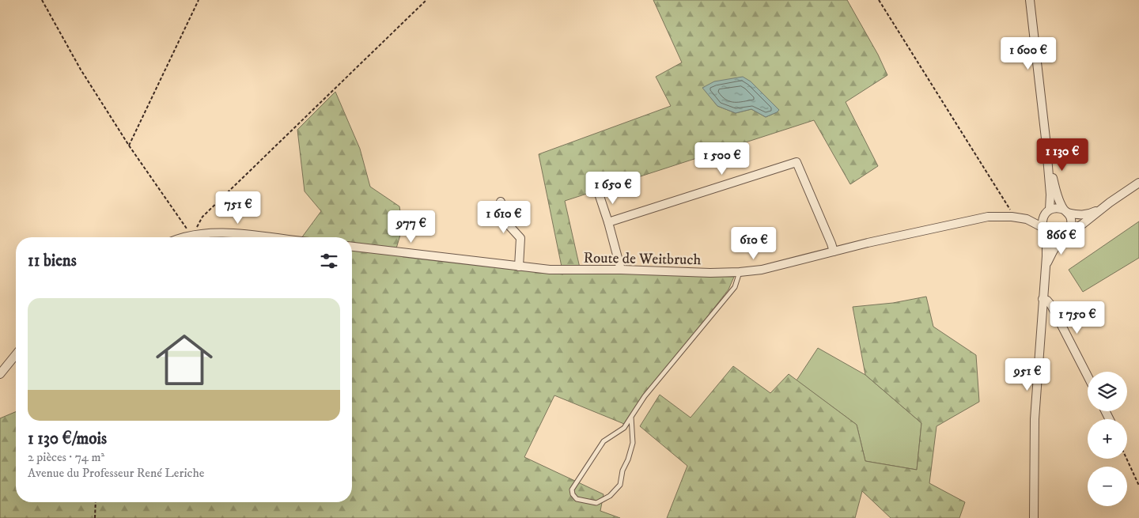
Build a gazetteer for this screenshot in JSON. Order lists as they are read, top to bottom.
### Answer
{
  "streets": {
    "street": ["Route de Weitbruch"]
  },
  "page": {
    "price": [
      "1 600 €",
      "1 130 €",
      "1 500 €",
      "1 650 €",
      "751 €",
      "1 610 €",
      "977 €",
      "866 €",
      "610 €",
      "1 750 €",
      "951 €"
    ],
    "heading": "11 biens",
    "list": [
      {
        "name": "1 130 €/mois",
        "note": "2 pièces · 74 m² · Avenue du Professeur René Leriche"
      }
    ],
    "map_buttons": ["+", "−"]
  }
}
